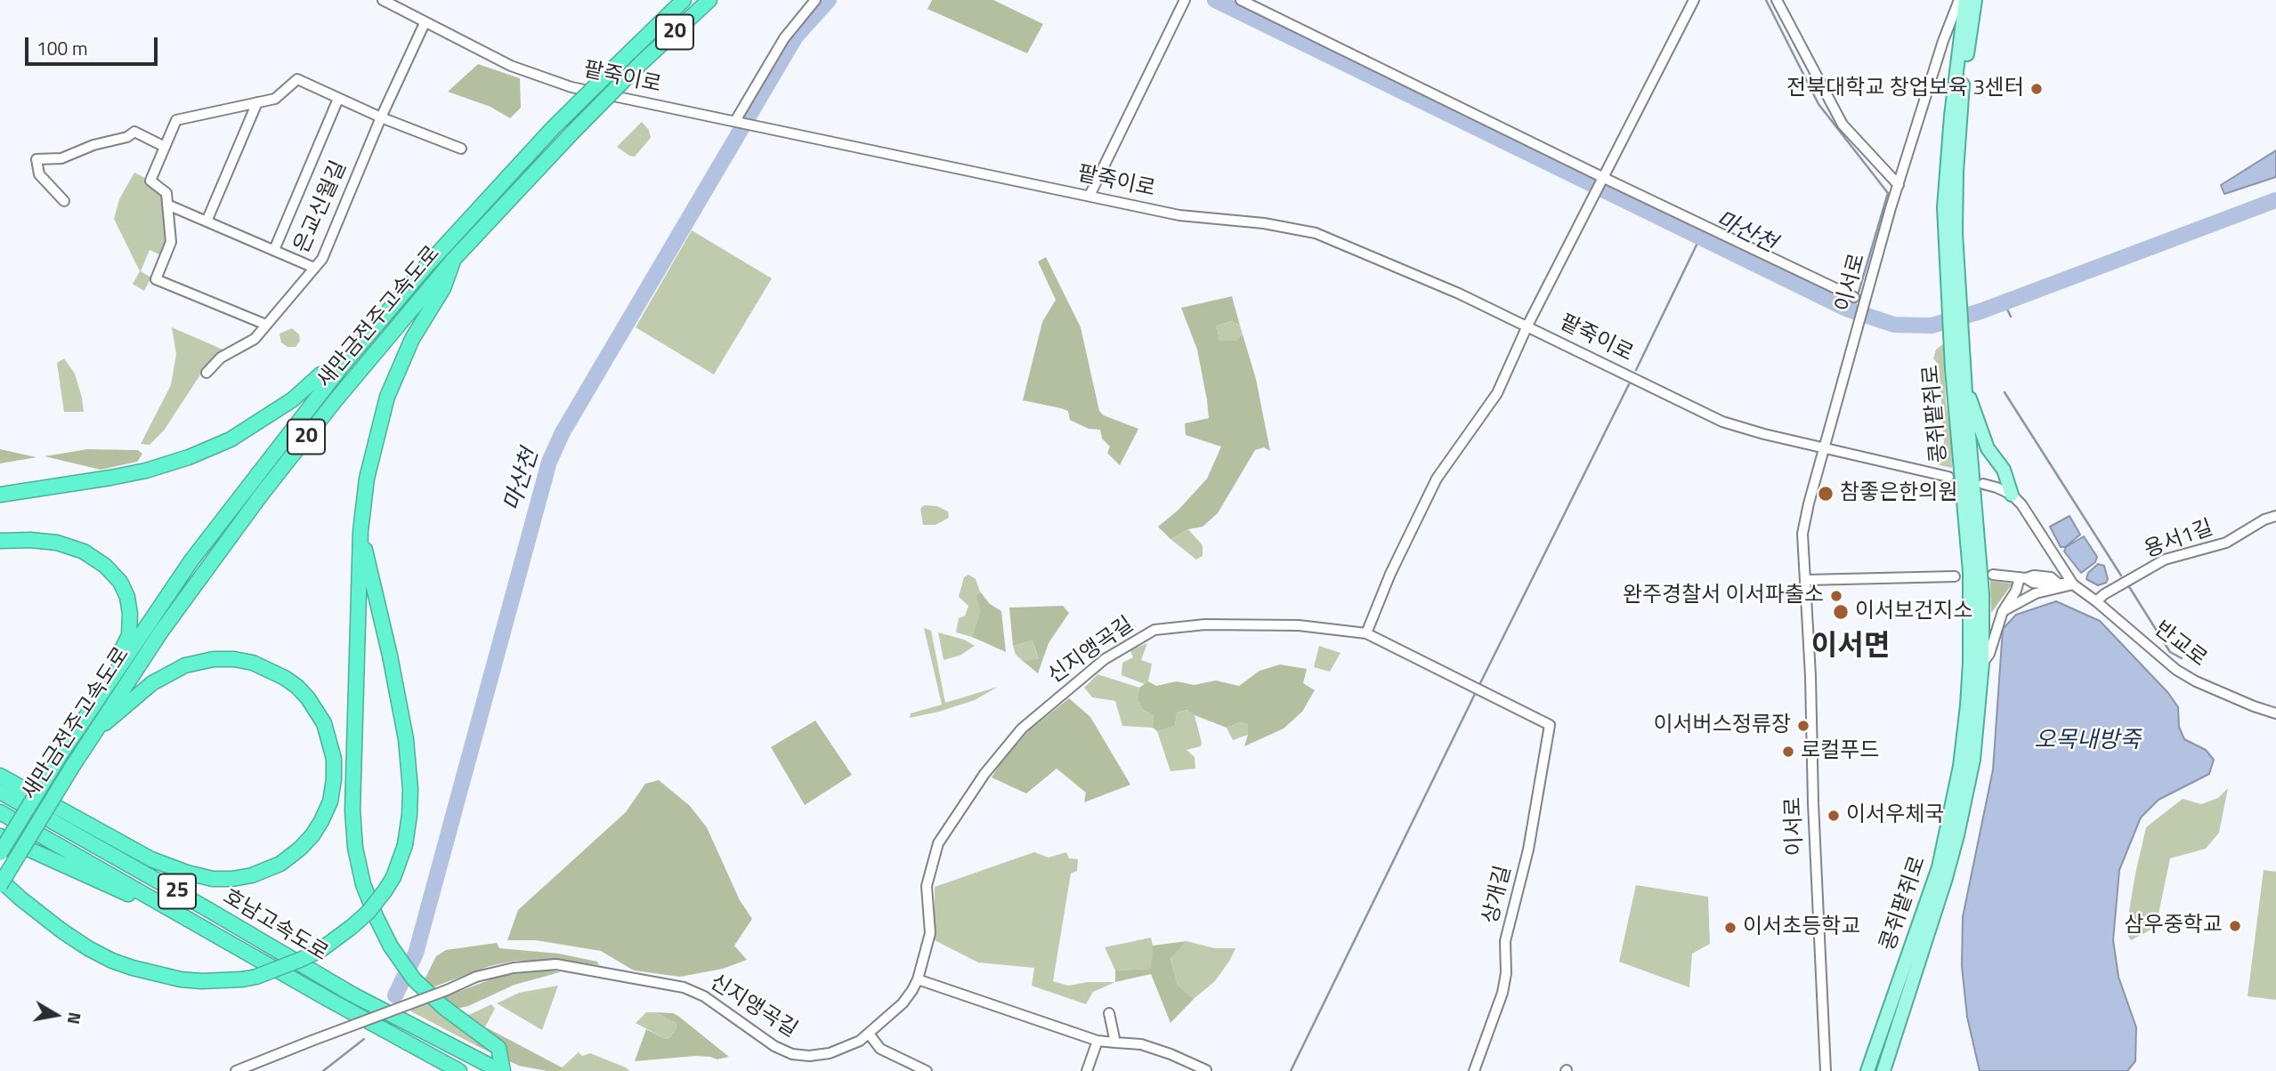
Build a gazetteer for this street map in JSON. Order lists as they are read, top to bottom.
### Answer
{
  "streets": {
    "highway": [
      "20",
      "새만금전주고속도로",
      "25",
      "호남고속도로"
    ],
    "main road": ["콩쥐팥쥐로"],
    "street": [
      "팥죽이로",
      "은교신월길",
      "이서로",
      "용서1길",
      "반교로",
      "신지앵곡길",
      "상개길"
    ]
  },
  "crossings": [
    ["팥죽이로", "은교신월길"],
    ["팥죽이로", "이서로"],
    ["용서1길", "반교로"],
    ["신지앵곡길", "상개길"]
  ],
  "districts": ["이서면"],
  "water": ["마산천", "오목내방죽"],
  "places": [
    "전북대학교 창업보육 3센터",
    "참좋은한의원",
    "완주경찰서 이서파출소",
    "이서보건지소",
    "이서버스정류장",
    "로컬푸드",
    "이서우체국",
    "삼우중학교",
    "이서초등학교"
  ],
  "scale_bar": "100 m",
  "north": "right"
}
